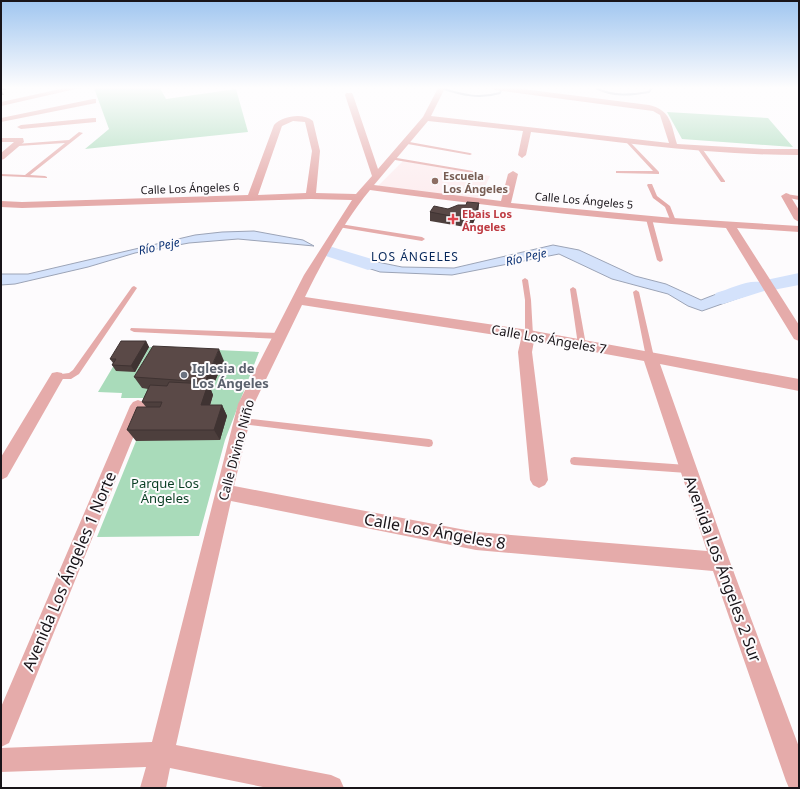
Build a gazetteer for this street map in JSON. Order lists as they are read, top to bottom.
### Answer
{
  "streets": {
    "street": [
      "Calle Los Ángeles 6",
      "Calle Los Ángeles 5",
      "Calle Los Ángeles 7",
      "Calle Divino Niño",
      "Calle Los Ángeles 8",
      "Avenida Los Ángeles 2 Sur",
      "Avenida Los Ángeles 1 Norte"
    ]
  },
  "crossings": [
    ["Calle Los Ángeles 6", "Calle Los Ángeles 5"],
    ["Calle Los Ángeles 6", "Calle Divino Niño"],
    ["Calle Los Ángeles 5", "Calle Divino Niño"],
    ["Calle Los Ángeles 7", "Calle Divino Niño"],
    ["Calle Los Ángeles 7", "Avenida Los Ángeles 2 Sur"],
    ["Calle Divino Niño", "Calle Los Ángeles 8"],
    ["Calle Los Ángeles 8", "Avenida Los Ángeles 2 Sur"]
  ],
  "districts": ["LOS ÁNGELES"],
  "water": ["Río Peje"],
  "parks": ["Parque Los Ángeles"],
  "places": {
    "other": ["Escuela Los Ángeles", "Iglesia de Los Ángeles"],
    "health": ["Ebais Los Ángeles"]
  }
}
